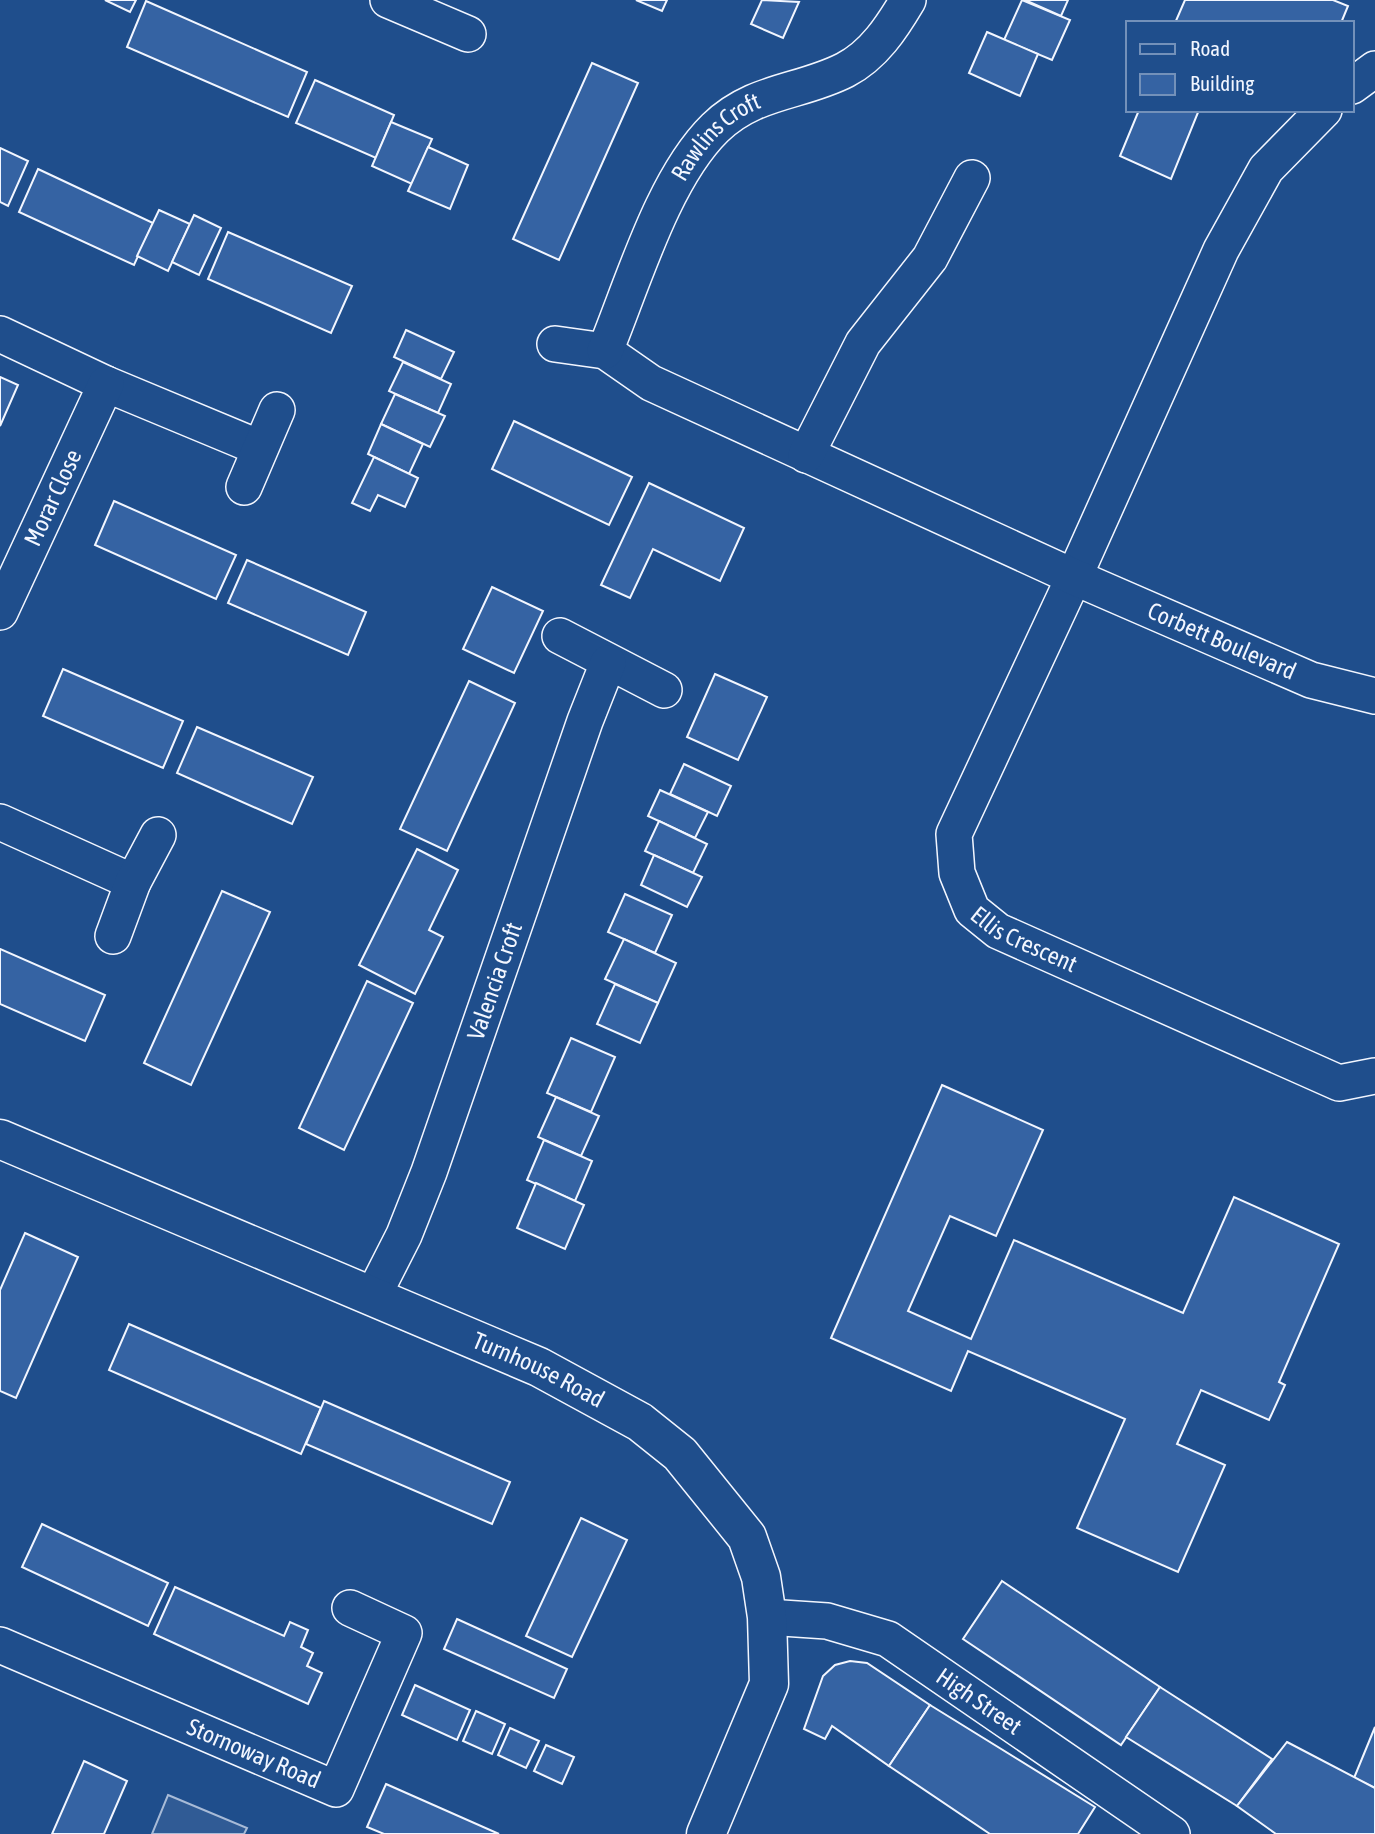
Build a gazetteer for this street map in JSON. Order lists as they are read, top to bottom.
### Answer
{
  "streets": {
    "street": [
      "Rawlins Croft",
      "Morar Close",
      "Corbett Boulevard",
      "Ellis Crescent",
      "Valencia Croft",
      "Turnhouse Road",
      "High Street",
      "Stornoway Road"
    ]
  },
  "crossings": [
    ["Rawlins Croft", "Corbett Boulevard"],
    ["Corbett Boulevard", "Ellis Crescent"],
    ["Valencia Croft", "Turnhouse Road"],
    ["Turnhouse Road", "High Street"]
  ],
  "legend": ["Road", "Building"]
}
